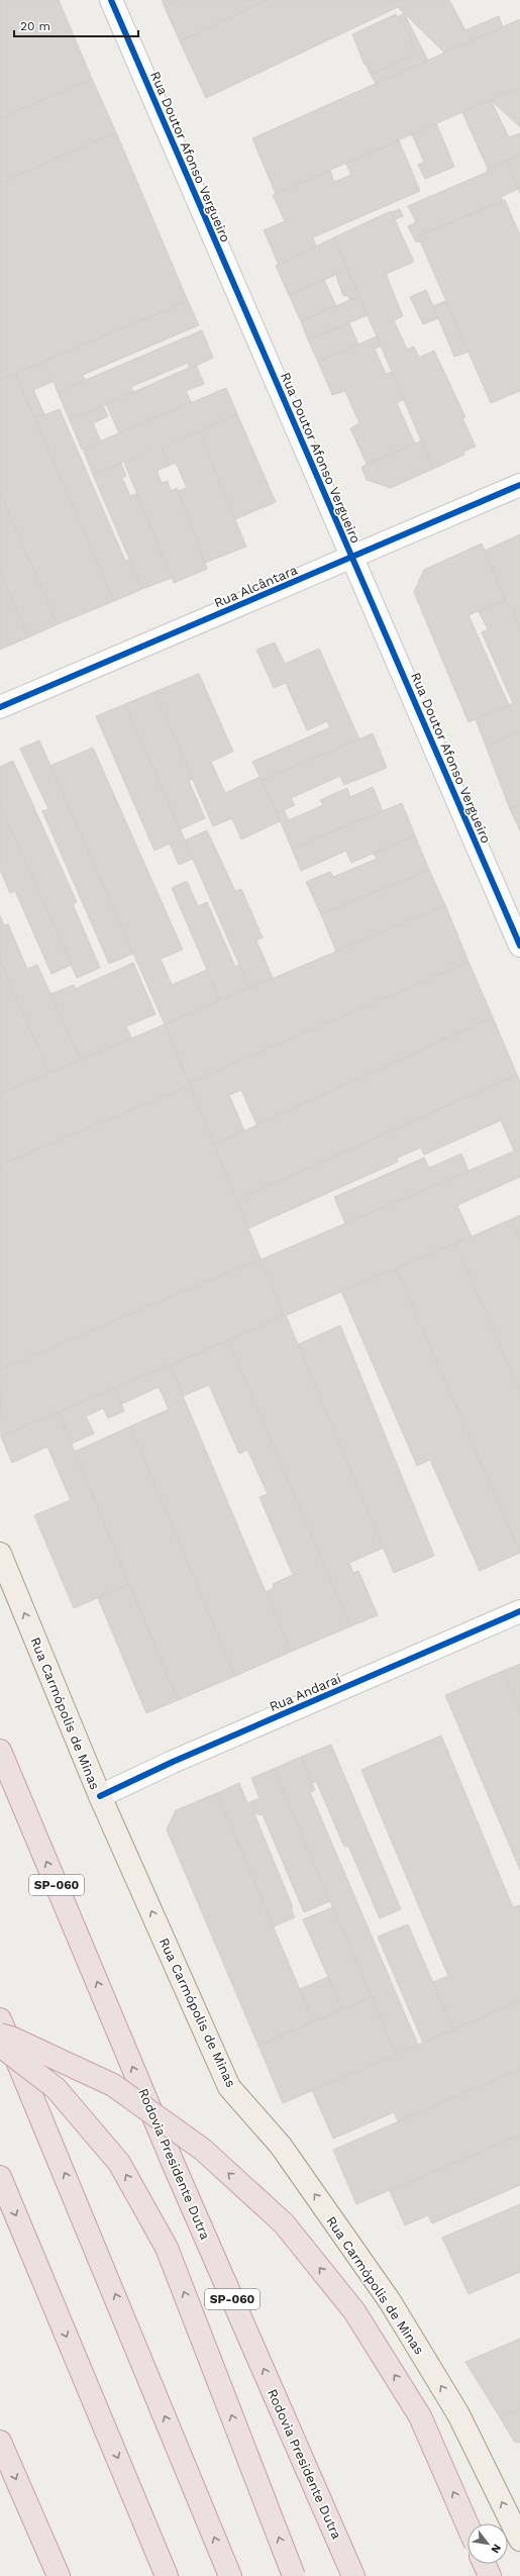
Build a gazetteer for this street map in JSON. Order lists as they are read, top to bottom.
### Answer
{
  "streets": {
    "highway": ["SP-060", "Rodovia Presidente Dutra"],
    "main road": ["Rua Carmópolis de Minas"],
    "street": ["Rua Doutor Afonso Vergueiro", "Rua Alcântara", "Rua Andaraí"]
  },
  "crossings": [
    ["Rua Doutor Afonso Vergueiro", "Rua Alcântara"],
    ["Rua Andaraí", "Rua Carmópolis de Minas"]
  ],
  "one_way": ["Rua Carmópolis de Minas"],
  "scale_bar": "20 m",
  "north": "bottom right"
}
